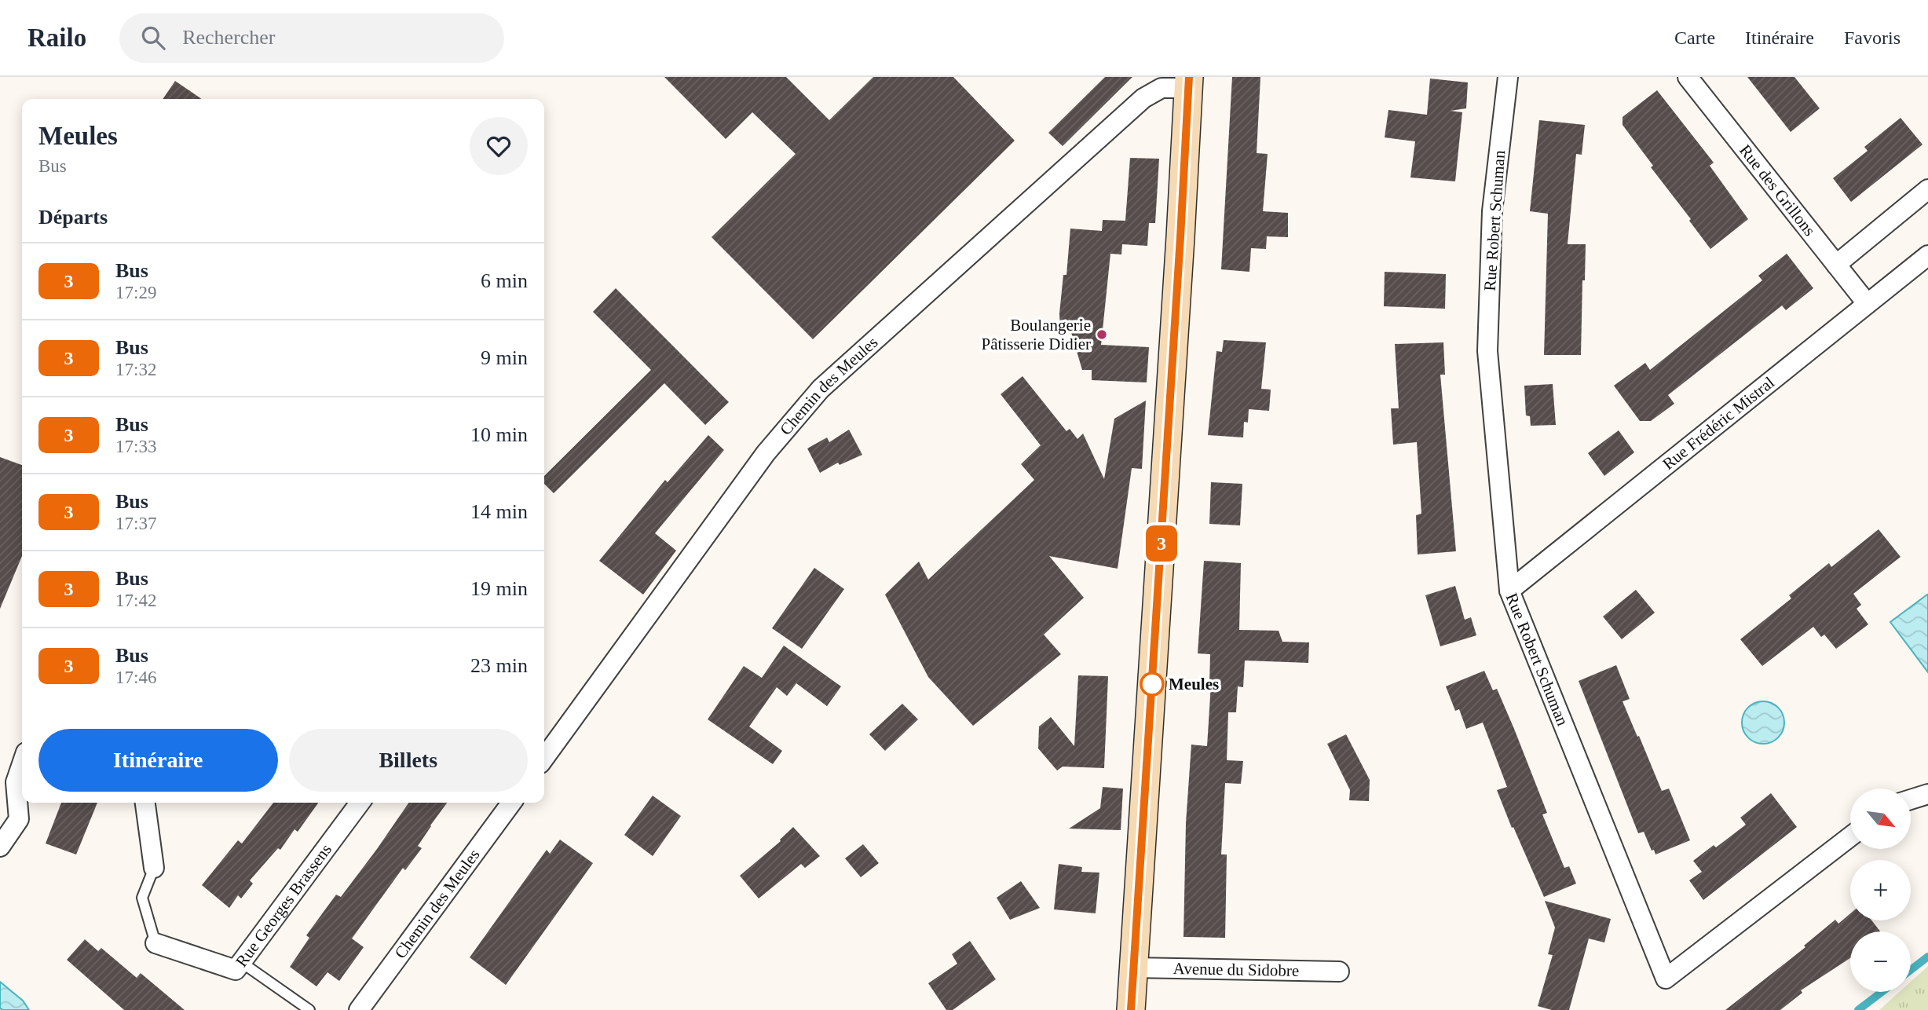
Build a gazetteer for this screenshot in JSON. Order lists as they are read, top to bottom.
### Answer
{
  "streets": {
    "street": [
      "Rue des Grillons",
      "Rue Robert Schuman",
      "Chemin des Meules",
      "Rue Frédéric Mistral",
      "Rue Georges Brassens",
      "Avenue du Sidobre"
    ]
  },
  "crossings": [
    ["Rue des Grillons", "Rue Frédéric Mistral"],
    ["Rue Robert Schuman", "Rue Frédéric Mistral"]
  ],
  "places": ["Boulangerie Pâtisserie Didier", "Meules"],
  "lines": ["bus line 3"],
  "north": "bottom right",
  "page": {
    "header": "Railo",
    "search": "Rechercher",
    "nav": ["Carte", "Itinéraire", "Favoris"],
    "on_map": "3",
    "heading": [
      ["Meules", "Bus"],
      "Départs"
    ],
    "list": [
      {
        "mark": "3",
        "name": "Bus",
        "note": "17:29",
        "value": "6 min"
      },
      {
        "mark": "3",
        "name": "Bus",
        "note": "17:32",
        "value": "9 min"
      },
      {
        "mark": "3",
        "name": "Bus",
        "note": "17:33",
        "value": "10 min"
      },
      {
        "mark": "3",
        "name": "Bus",
        "note": "17:37",
        "value": "14 min"
      },
      {
        "mark": "3",
        "name": "Bus",
        "note": "17:42",
        "value": "19 min"
      },
      {
        "mark": "3",
        "name": "Bus",
        "note": "17:46",
        "value": "23 min"
      }
    ],
    "buttons": ["Itinéraire", "Billets"],
    "map_buttons": ["+", "−"]
  }
}
